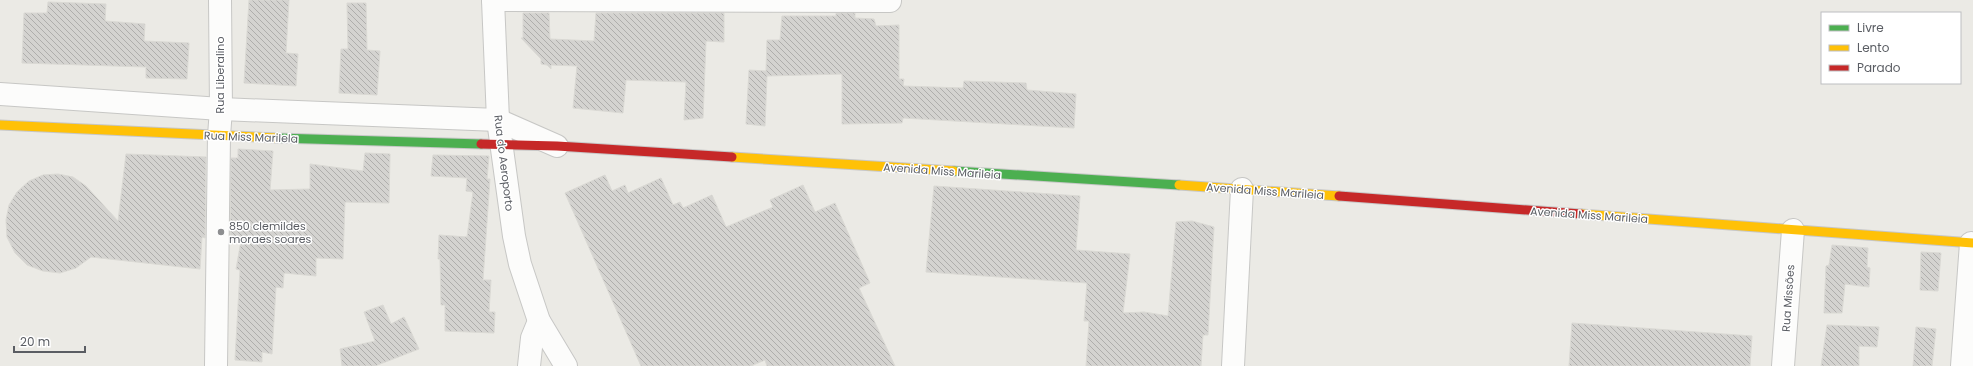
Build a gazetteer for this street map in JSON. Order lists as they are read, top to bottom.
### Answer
{
  "streets": {
    "street": [
      "Rua Liberalino",
      "Rua Miss Marilela",
      "Rua do Aeroporto",
      "Avenida Miss Marileia",
      "Rua Missões"
    ]
  },
  "crossings": [
    ["Rua Liberalino", "Rua Miss Marilela"],
    ["Rua Miss Marilela", "Rua do Aeroporto"],
    ["Rua Miss Marilela", "Avenida Miss Marileia"],
    ["Rua do Aeroporto", "Avenida Miss Marileia"],
    ["Avenida Miss Marileia", "Rua Missões"]
  ],
  "places": ["850 clemildes moraes soares"],
  "legend": ["Livre", "Lento", "Parado"],
  "scale_bar": "20 m"
}
